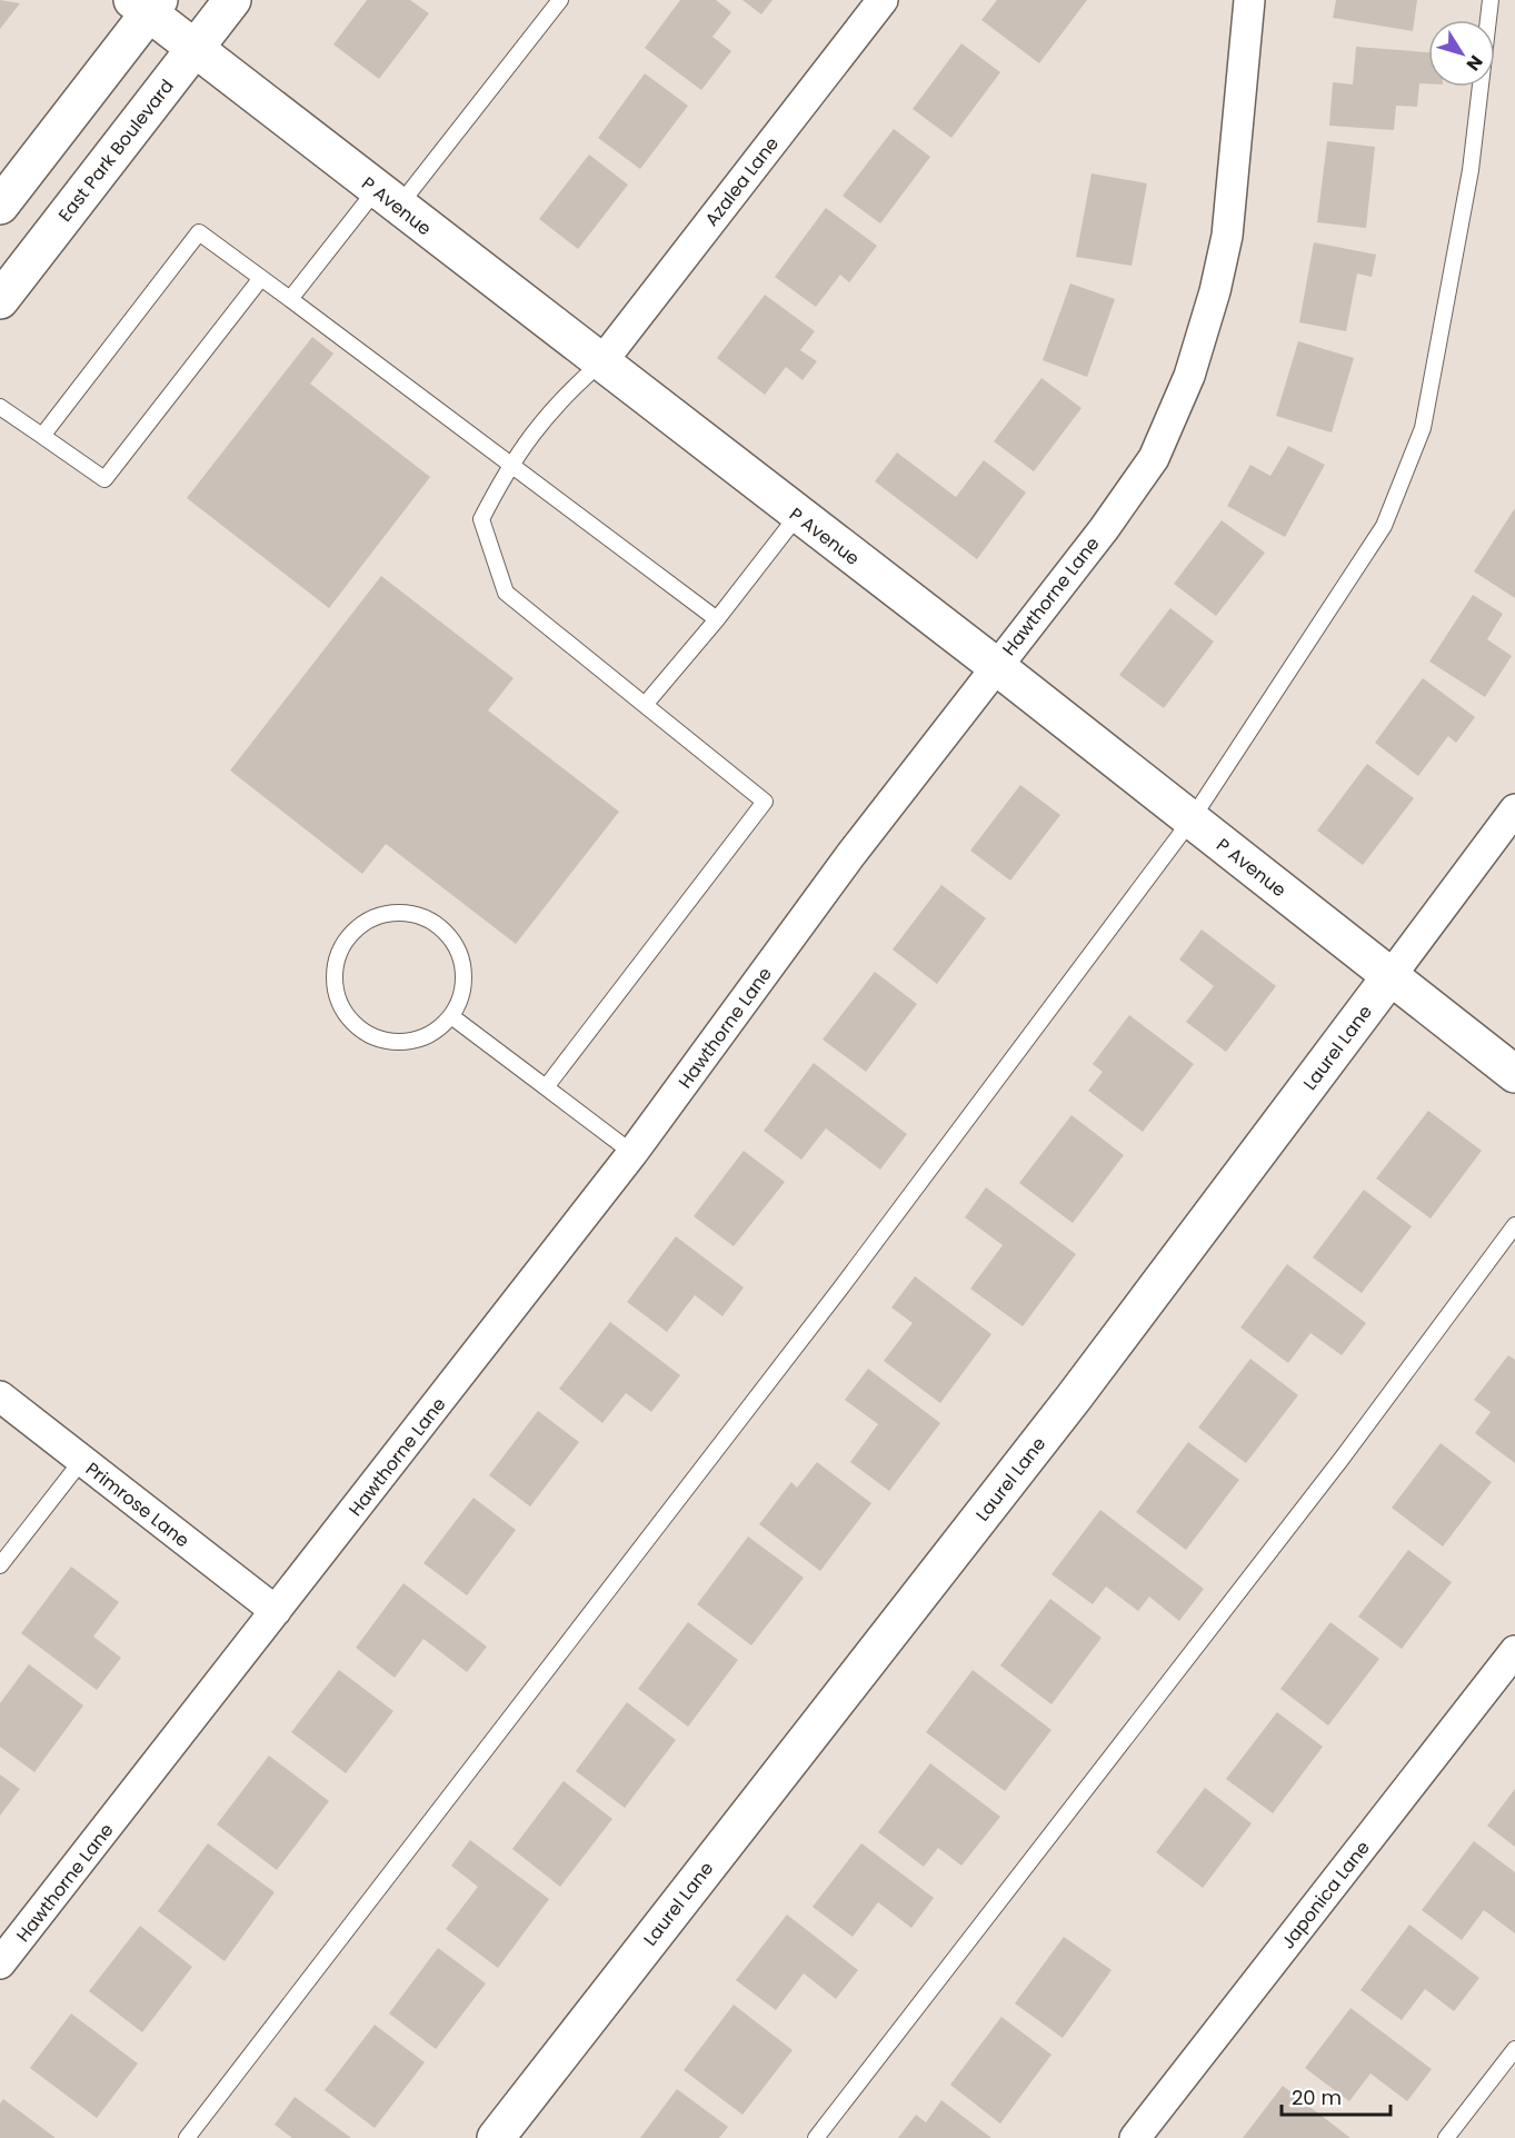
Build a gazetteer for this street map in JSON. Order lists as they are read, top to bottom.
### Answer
{
  "streets": {
    "street": [
      "East Park Boulevard",
      "Azalea Lane",
      "P Avenue",
      "Hawthorne Lane",
      "Laurel Lane",
      "Primrose Lane",
      "Japonica Lane"
    ]
  },
  "crossings": [
    ["East Park Boulevard", "P Avenue"],
    ["Azalea Lane", "P Avenue"],
    ["P Avenue", "Hawthorne Lane"],
    ["P Avenue", "Laurel Lane"],
    ["Hawthorne Lane", "Primrose Lane"]
  ],
  "scale_bar": "20 m",
  "north": "bottom right"
}
